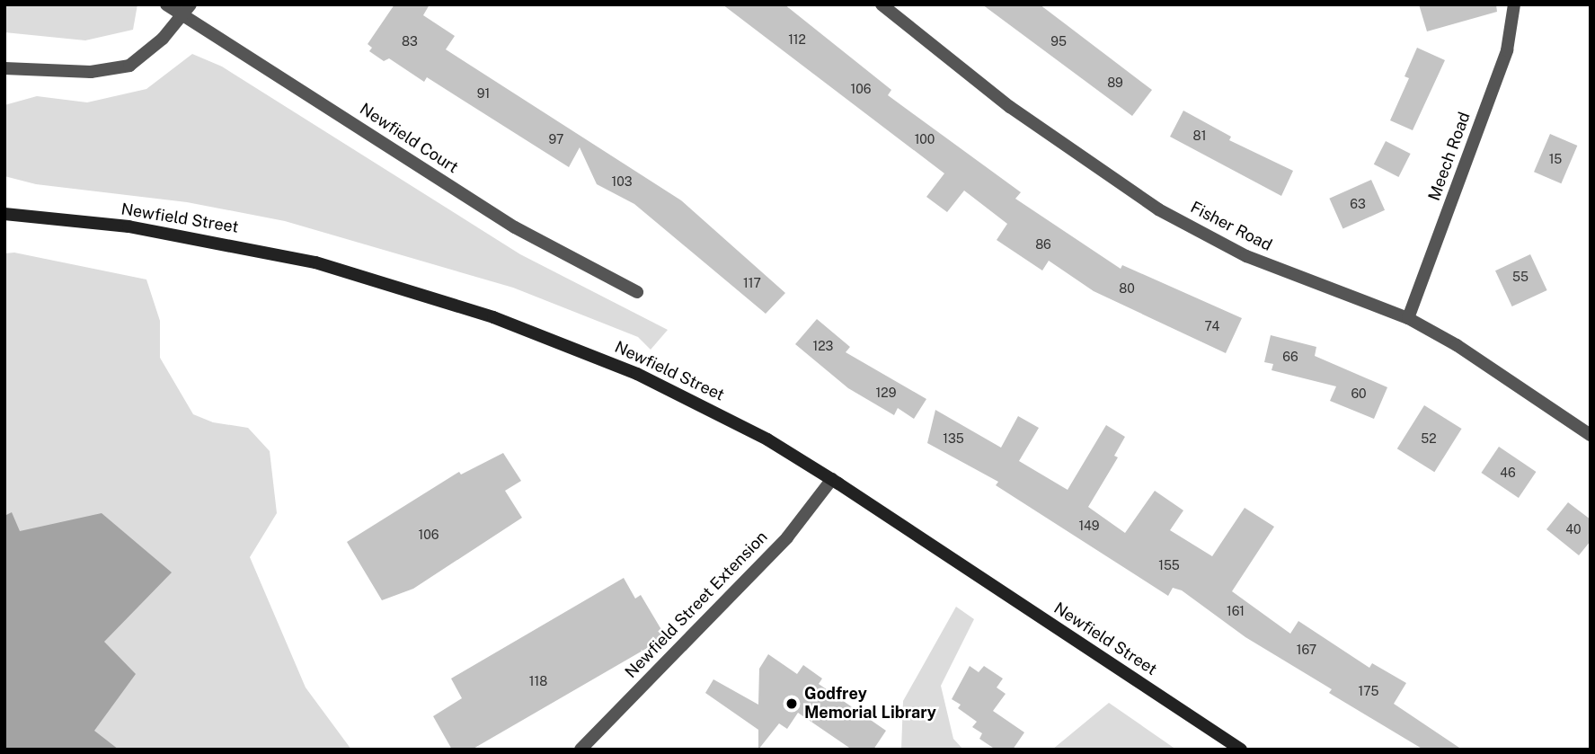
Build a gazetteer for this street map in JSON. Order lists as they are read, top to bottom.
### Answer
{
  "streets": {
    "main road": ["Newfield Street"],
    "street": [
      "Newfield Court",
      "Meech Road",
      "Fisher Road",
      "Newfield Street Extension"
    ]
  },
  "crossings": [
    ["Meech Road", "Fisher Road"],
    ["Newfield Street", "Newfield Street Extension"]
  ],
  "places": ["Godfrey Memorial Library"],
  "house_numbers": [
    "112",
    "83",
    "95",
    "89",
    "106",
    "91",
    "81",
    "97",
    "100",
    "15",
    "103",
    "63",
    "86",
    "55",
    "117",
    "80",
    "74",
    "123",
    "66",
    "129",
    "60",
    "135",
    "52",
    "46",
    "149",
    "40",
    "106",
    "155",
    "161",
    "167",
    "118",
    "175"
  ]
}
